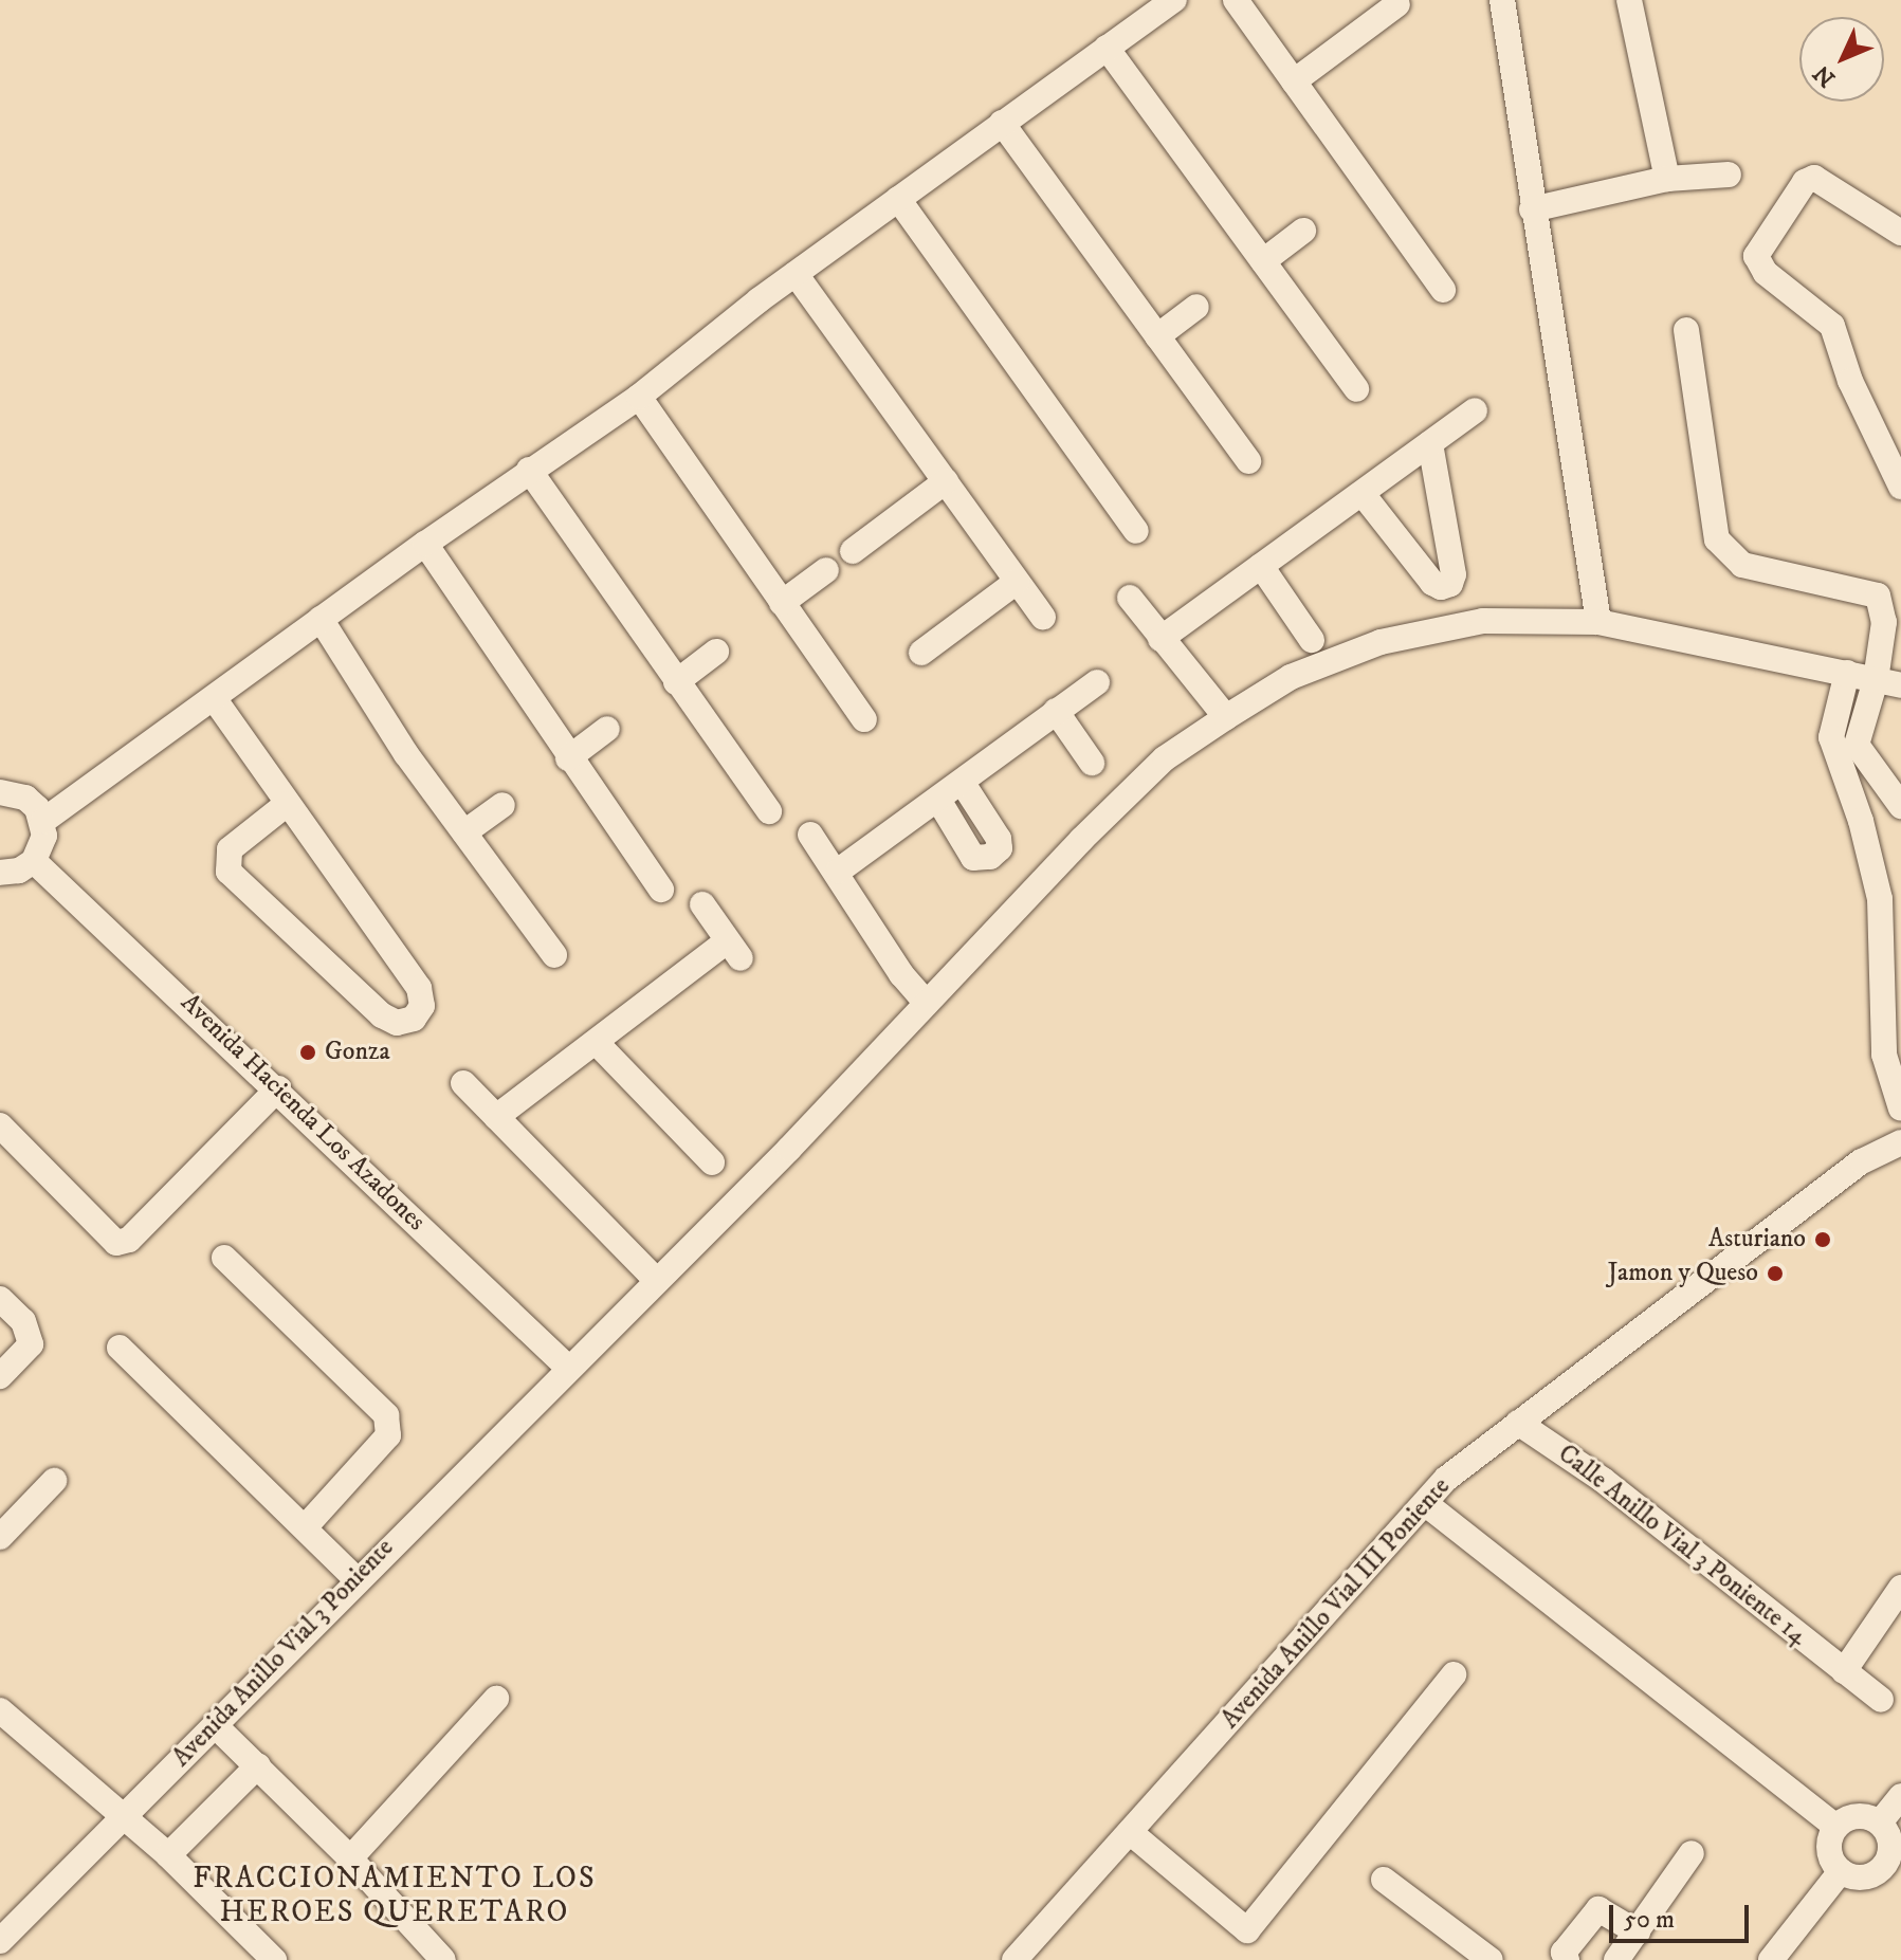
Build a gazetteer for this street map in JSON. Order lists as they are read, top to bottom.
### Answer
{
  "streets": {
    "street": [
      "Avenida Hacienda Los Azadones",
      "Calle Anillo Vial 3 Poniente 14",
      "Avenida Anillo Vial III Poniente",
      "Avenida Anillo Vial 3 Poniente"
    ]
  },
  "crossings": [
    ["Avenida Hacienda Los Azadones", "Avenida Anillo Vial 3 Poniente"],
    ["Calle Anillo Vial 3 Poniente 14", "Avenida Anillo Vial III Poniente"]
  ],
  "districts": ["FRACCIONAMIENTO LOS HEROES QUERETARO"],
  "places": ["Gonza", "Asturiano", "Jamon y Queso"],
  "scale_bar": "50 m",
  "north": "bottom left"
}
